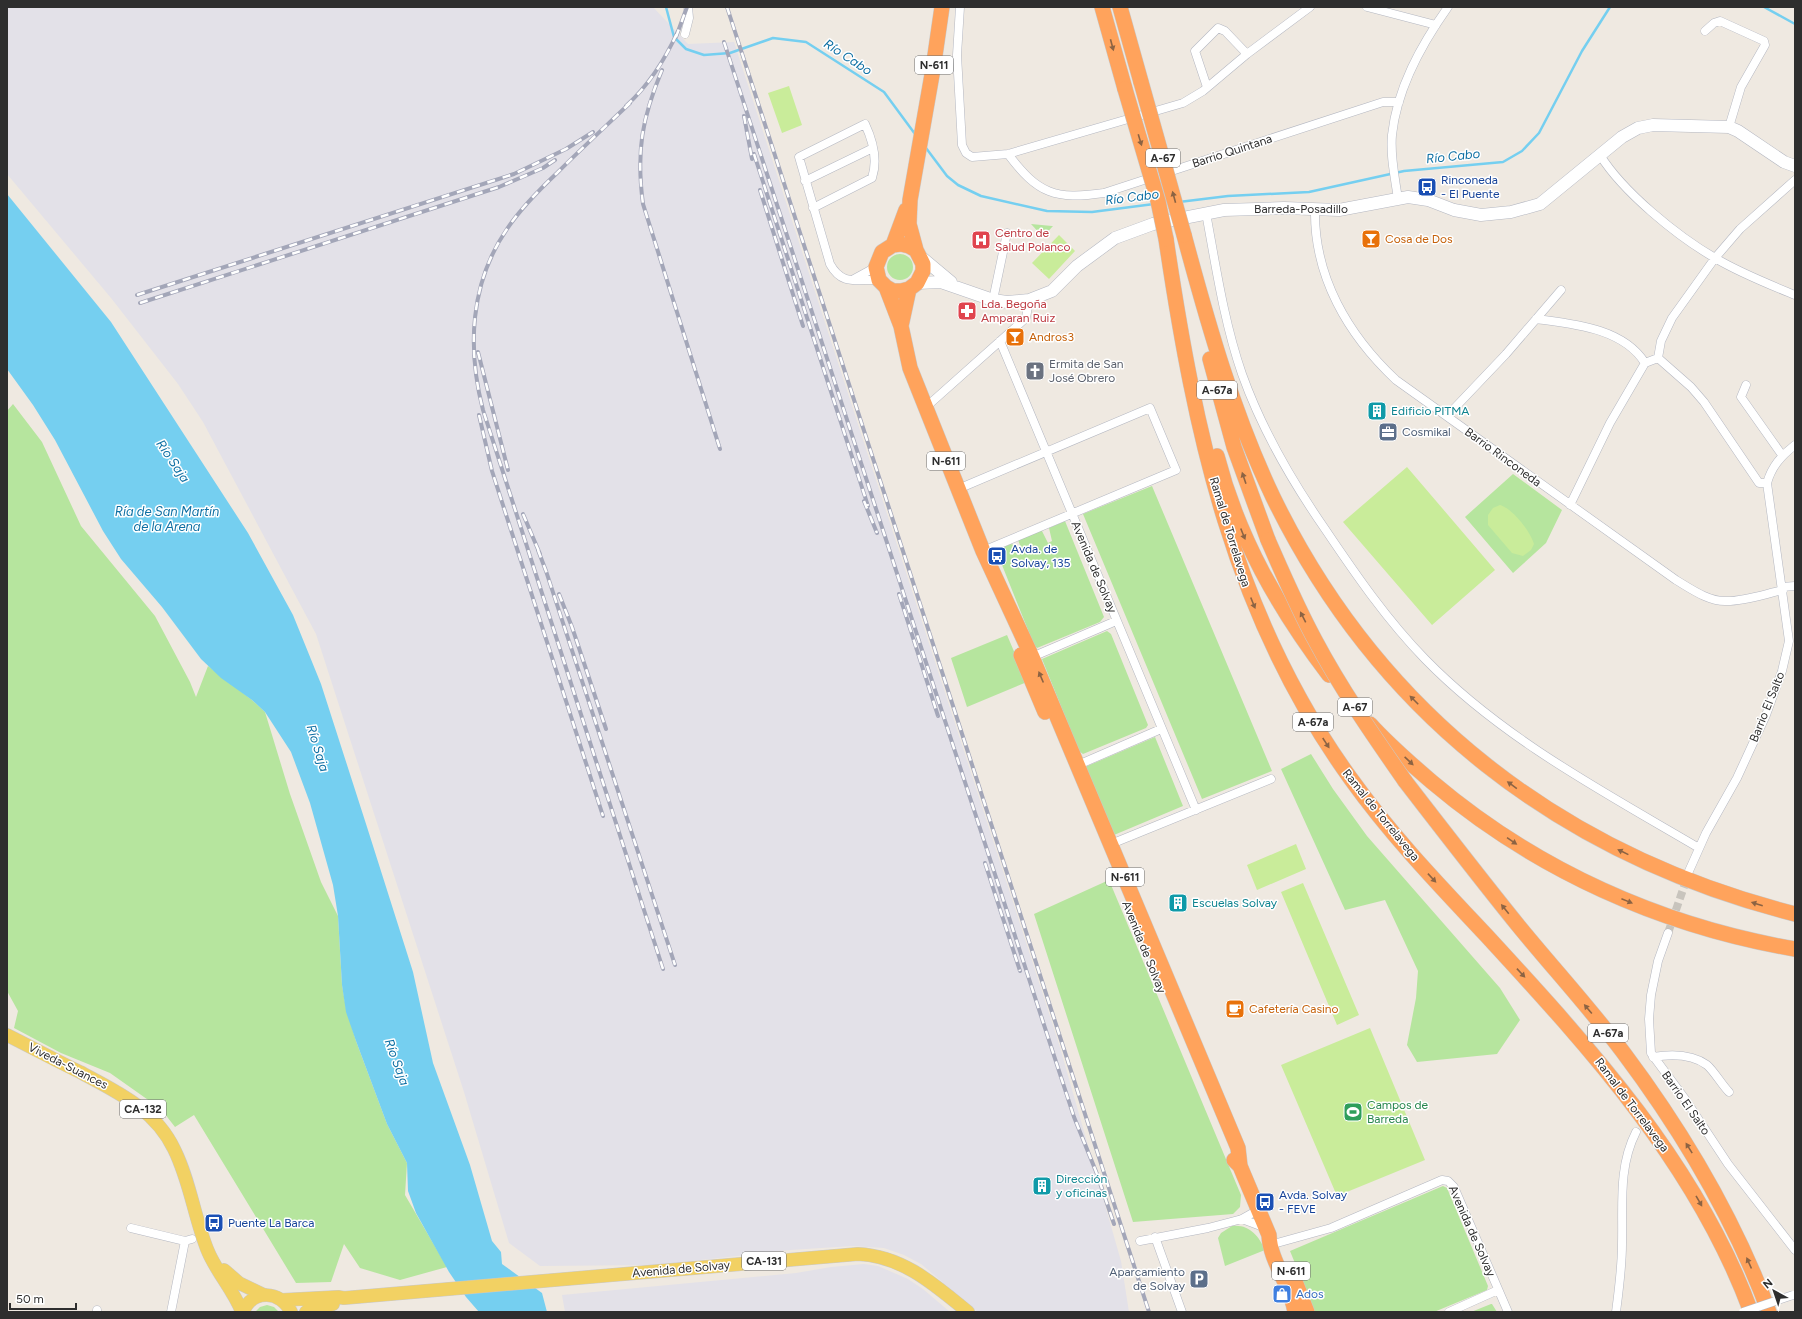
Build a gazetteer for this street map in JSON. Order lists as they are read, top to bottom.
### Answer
{
  "streets": {
    "highway": [
      "N-611",
      "A-67",
      "A-67a",
      "Ramal de Torrelavega",
      "Avenida de Solvay"
    ],
    "main road": ["Viveda-Suances", "CA-132", "CA-131"],
    "street": [
      "Barrio Quintana",
      "Barreda-Posadillo",
      "Barrio Rinconeda",
      "Barrio El Salto"
    ]
  },
  "crossings": [
    ["N-611", "Barreda-Posadillo"],
    ["N-611", "Avenida de Solvay"],
    ["A-67", "Ramal de Torrelavega"],
    ["Barreda-Posadillo", "Barrio Rinconeda"],
    ["Barrio Rinconeda", "Barrio El Salto"],
    ["Avenida de Solvay", "CA-131"]
  ],
  "water": ["Río Cabo", "Río Saja", "Ría de San Martín de la Arena"],
  "places": {
    "bus stop": [
      "Rinconeda - El Puente",
      "Avda. de Solvay, 135",
      "Avda. Solvay - FEVE",
      "Puente La Barca"
    ],
    "bar": ["Cosa de Dos", "Andros3"],
    "hospital": ["Centro de Salud Polanco"],
    "pharmacy": ["Lda. Begoña Amparan Ruiz"],
    "church": ["Ermita de San José Obrero"],
    "building": ["Edificio PITMA", "Escuelas Solvay", "Dirección y oficinas"],
    "office": ["Cosmikal"],
    "cafe": ["Cafetería Casino"],
    "sports": ["Campos de Barreda"],
    "parking": ["Aparcamiento de Solvay"],
    "shop": ["Ados"]
  },
  "scale_bar": "50 m",
  "north": "top left"
}
